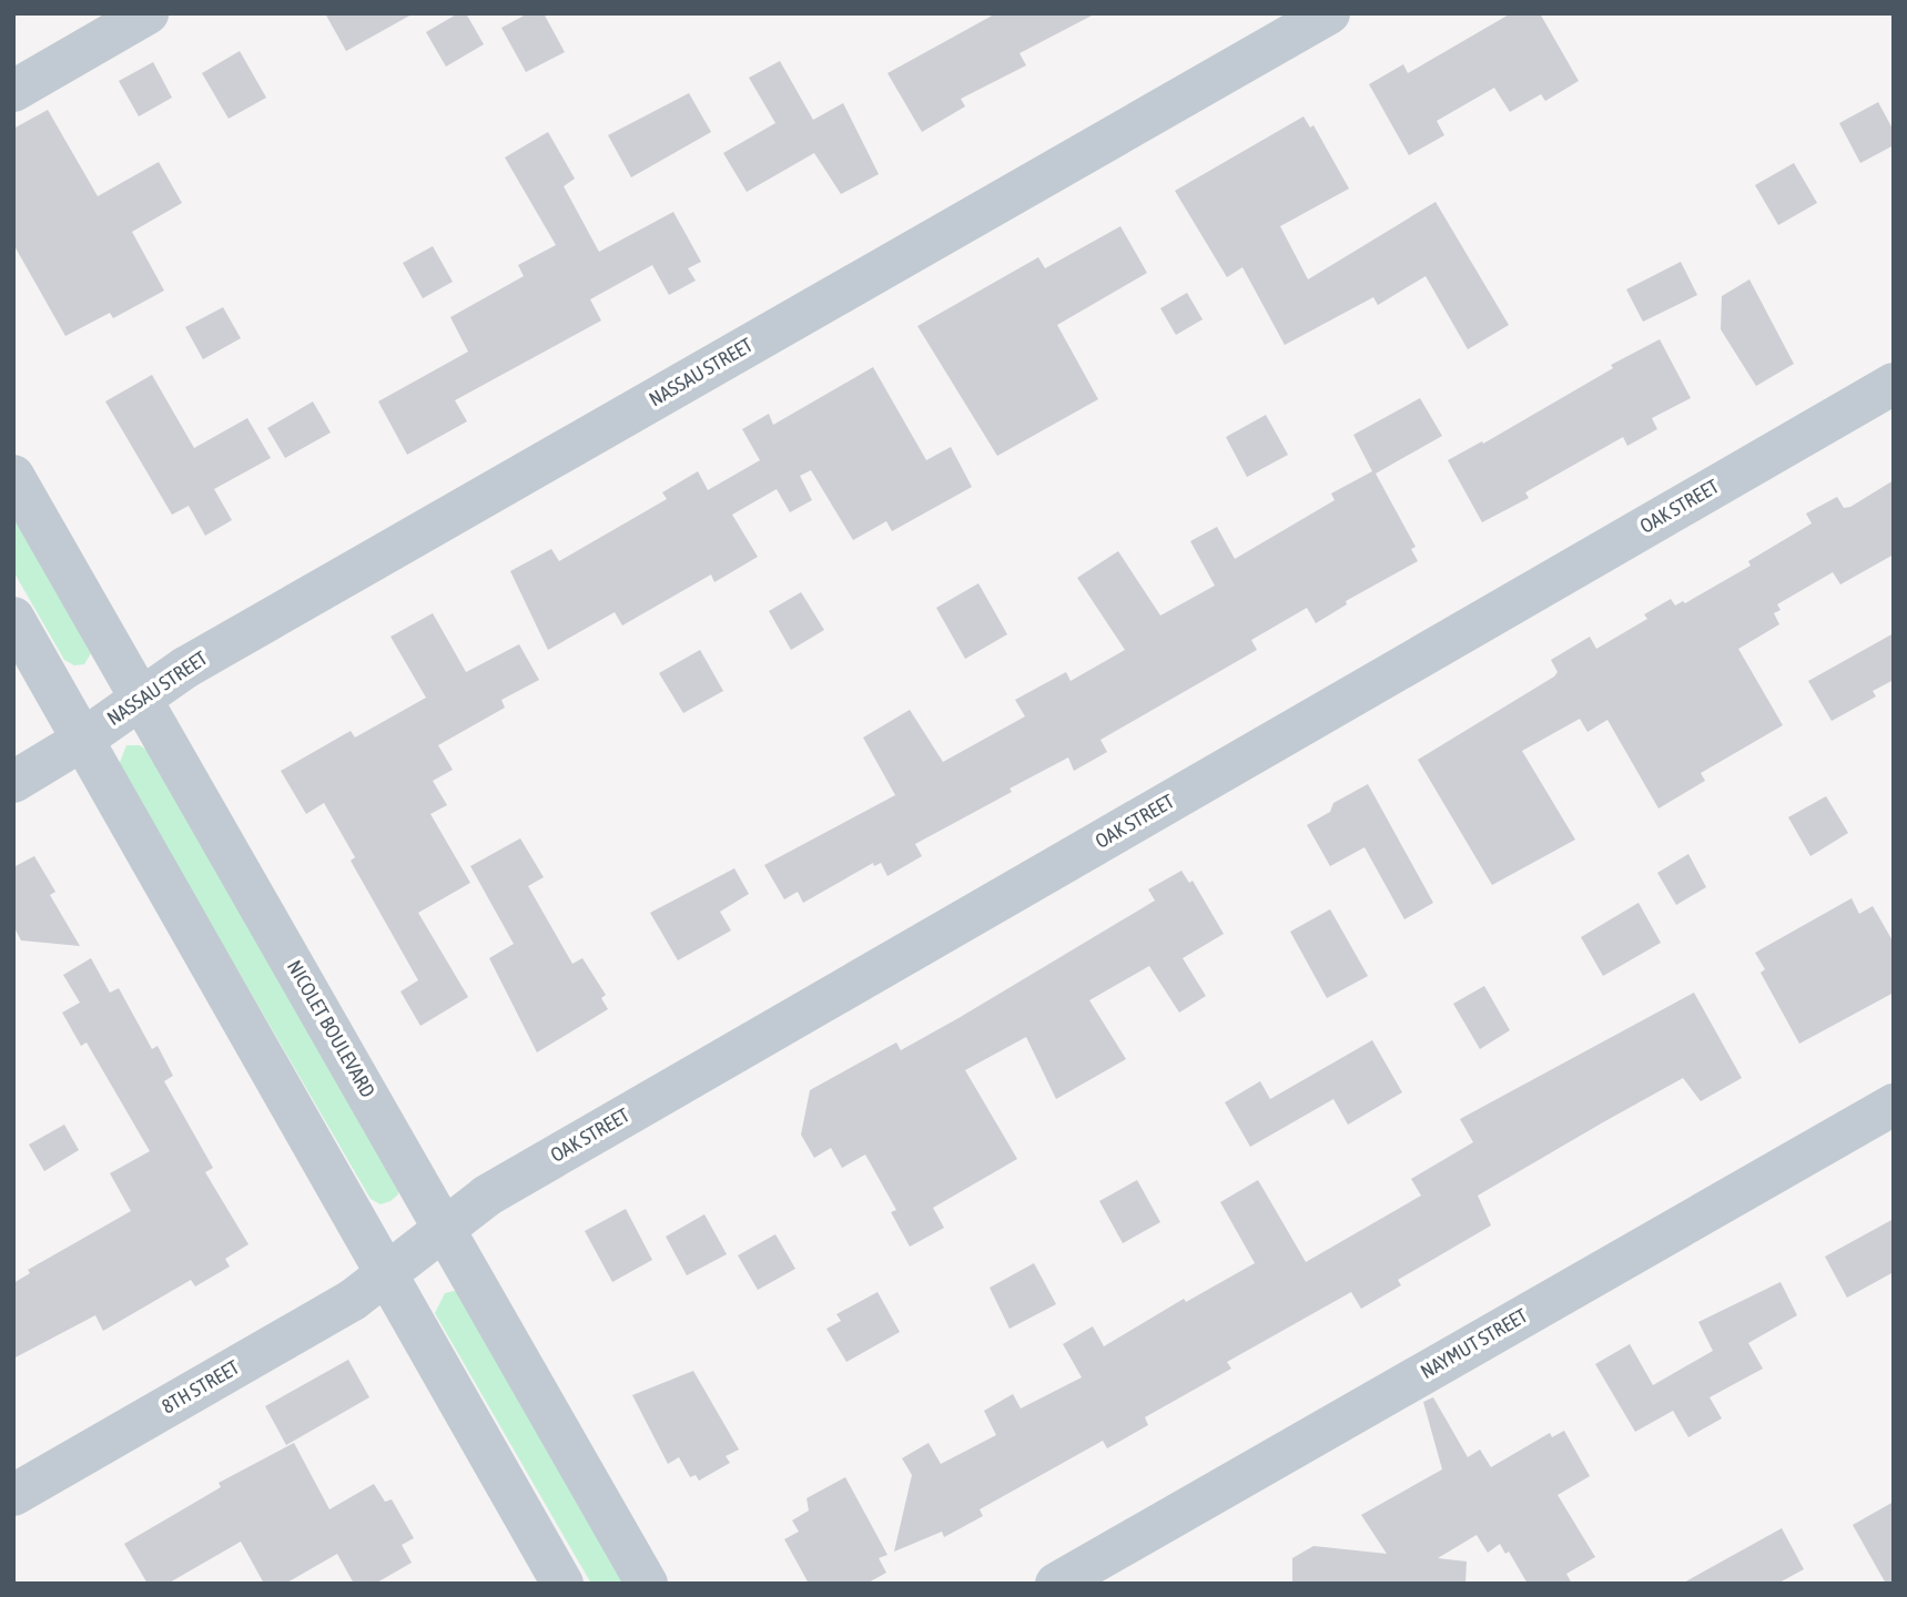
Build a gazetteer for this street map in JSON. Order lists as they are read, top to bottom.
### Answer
{
  "streets": {
    "street": [
      "NASSAU STREET",
      "OAK STREET",
      "NICOLET BOULEVARD",
      "NAYMUT STREET",
      "8TH STREET"
    ]
  },
  "crossings": [
    ["NASSAU STREET", "NICOLET BOULEVARD"],
    ["OAK STREET", "NICOLET BOULEVARD"],
    ["OAK STREET", "8TH STREET"]
  ]
}
